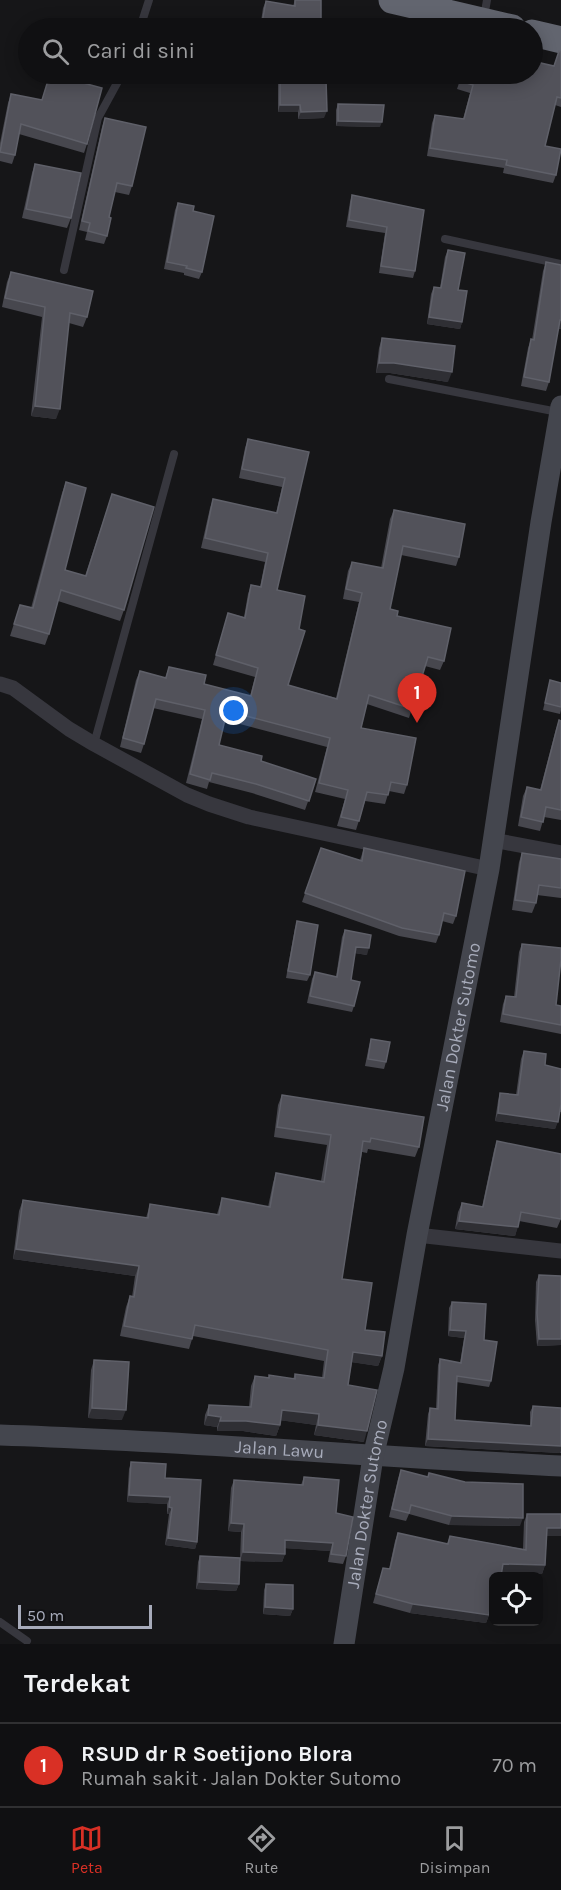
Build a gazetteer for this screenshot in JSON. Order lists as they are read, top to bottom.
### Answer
{
  "streets": {
    "main road": ["Jalan Dokter Sutomo", "Jalan Lawu"]
  },
  "crossings": [
    ["Jalan Dokter Sutomo", "Jalan Lawu"]
  ],
  "scale_bar": "50 m",
  "page": {
    "search": "Cari di sini",
    "pins": "1",
    "scale": "50 m",
    "heading": "Terdekat",
    "list": [
      {
        "mark": "1",
        "name": "RSUD dr R Soetijono Blora",
        "note": "Rumah sakit · Jalan Dokter Sutomo",
        "value": "70 m"
      }
    ],
    "nav": ["Peta", "Rute", "Disimpan"]
  }
}
